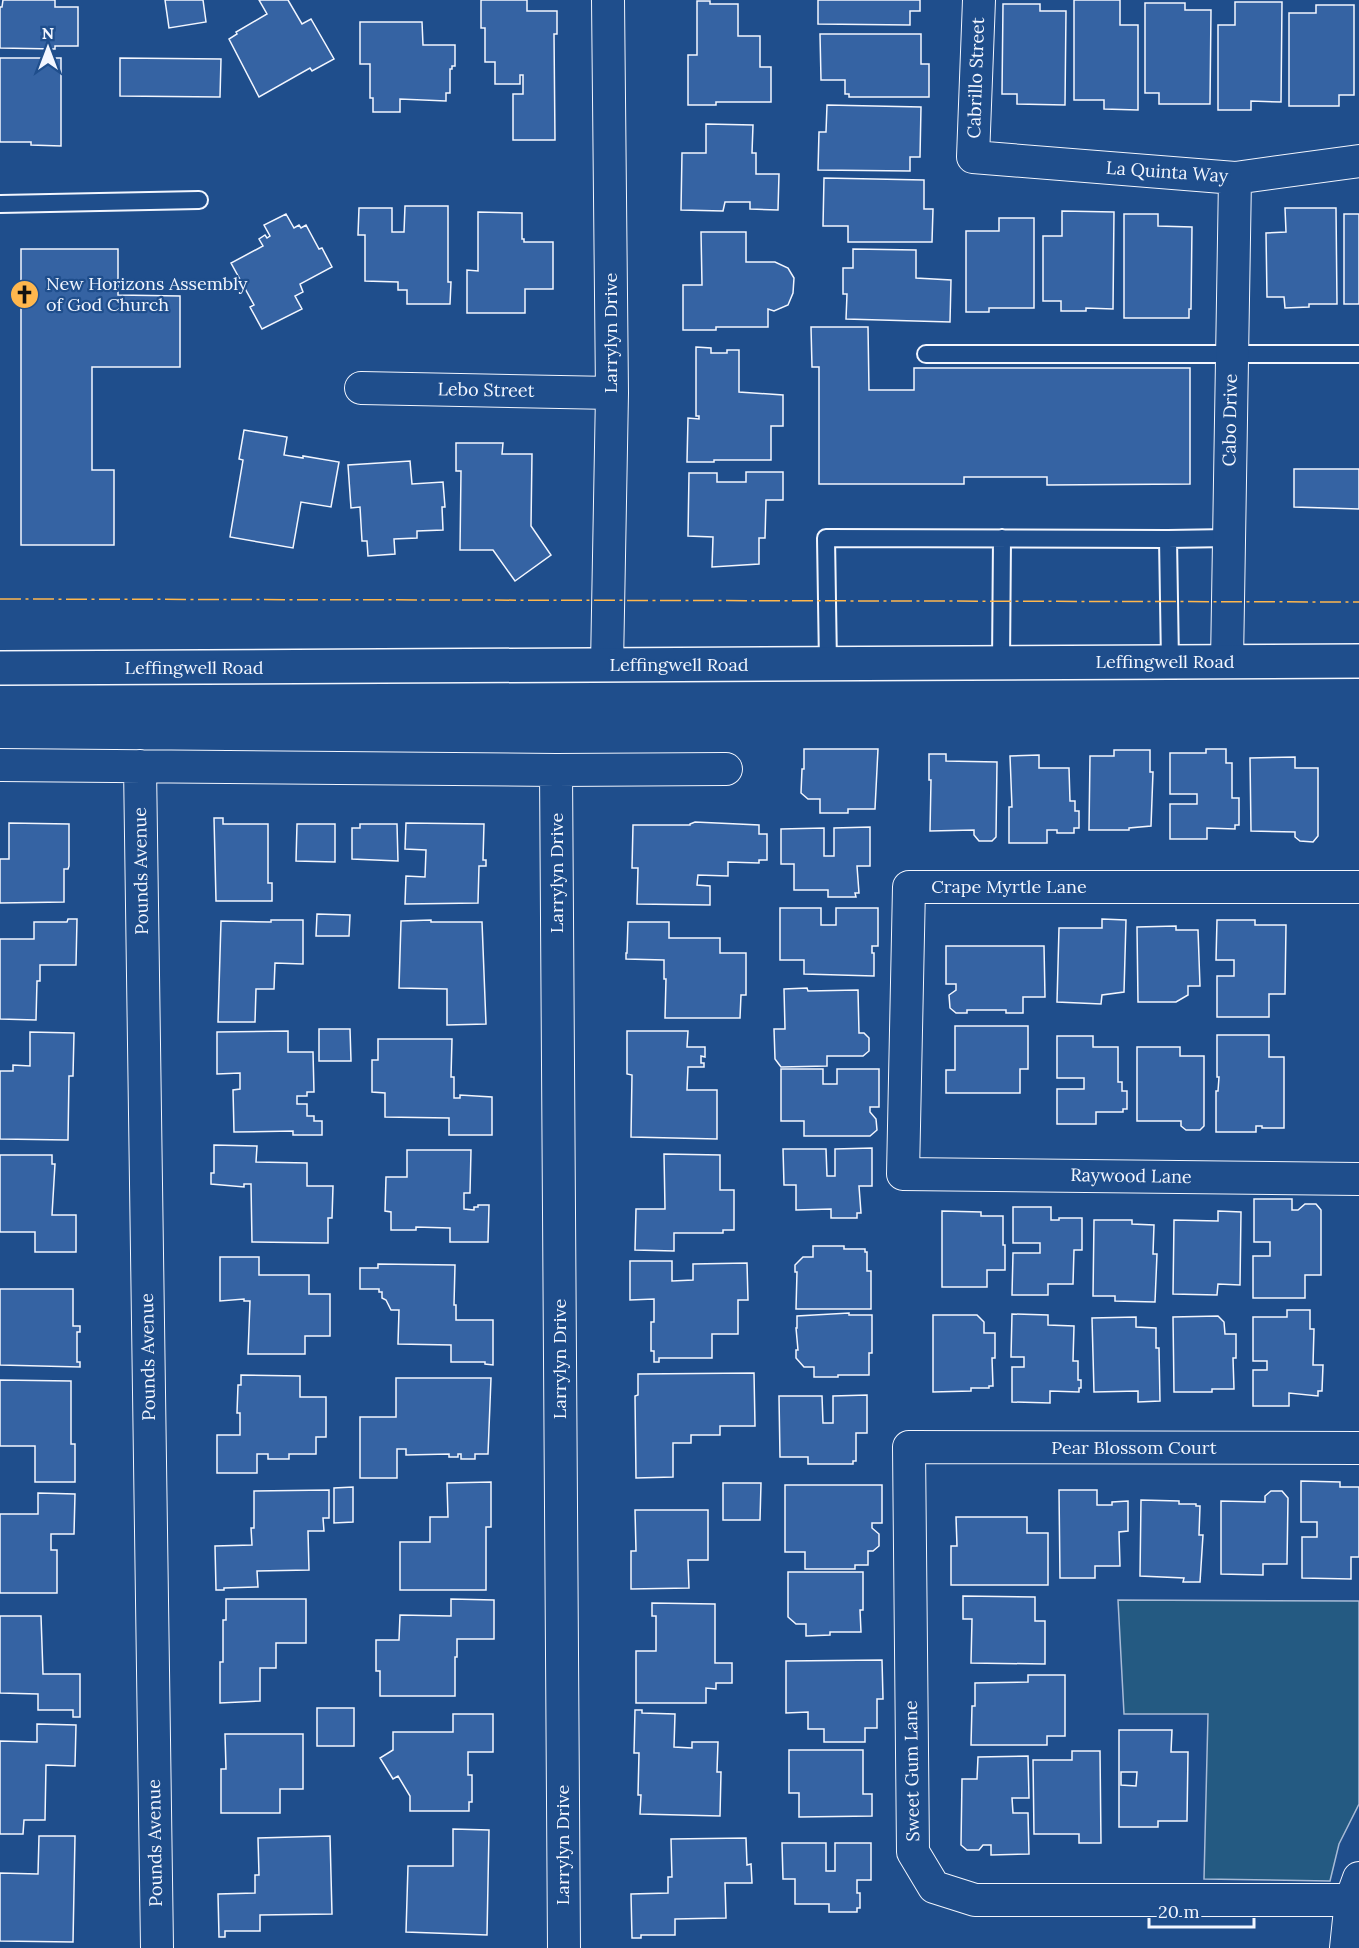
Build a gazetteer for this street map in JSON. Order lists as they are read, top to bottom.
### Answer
{
  "streets": {
    "main road": ["Leffingwell Road"],
    "street": [
      "Cabrillo Street",
      "La Quinta Way",
      "Larrylyn Drive",
      "Lebo Street",
      "Cabo Drive",
      "Pounds Avenue",
      "Crape Myrtle Lane",
      "Raywood Lane",
      "Pear Blossom Court",
      "Sweet Gum Lane"
    ]
  },
  "crossings": [
    ["Cabrillo Street", "La Quinta Way"],
    ["La Quinta Way", "Cabo Drive"],
    ["Larrylyn Drive", "Lebo Street"],
    ["Larrylyn Drive", "Leffingwell Road"],
    ["Cabo Drive", "Leffingwell Road"],
    ["Crape Myrtle Lane", "Raywood Lane"],
    ["Pear Blossom Court", "Sweet Gum Lane"]
  ],
  "places": {
    "church": ["New Horizons Assembly of God Church"]
  },
  "scale_bar": "20 m",
  "north": "top"
}
